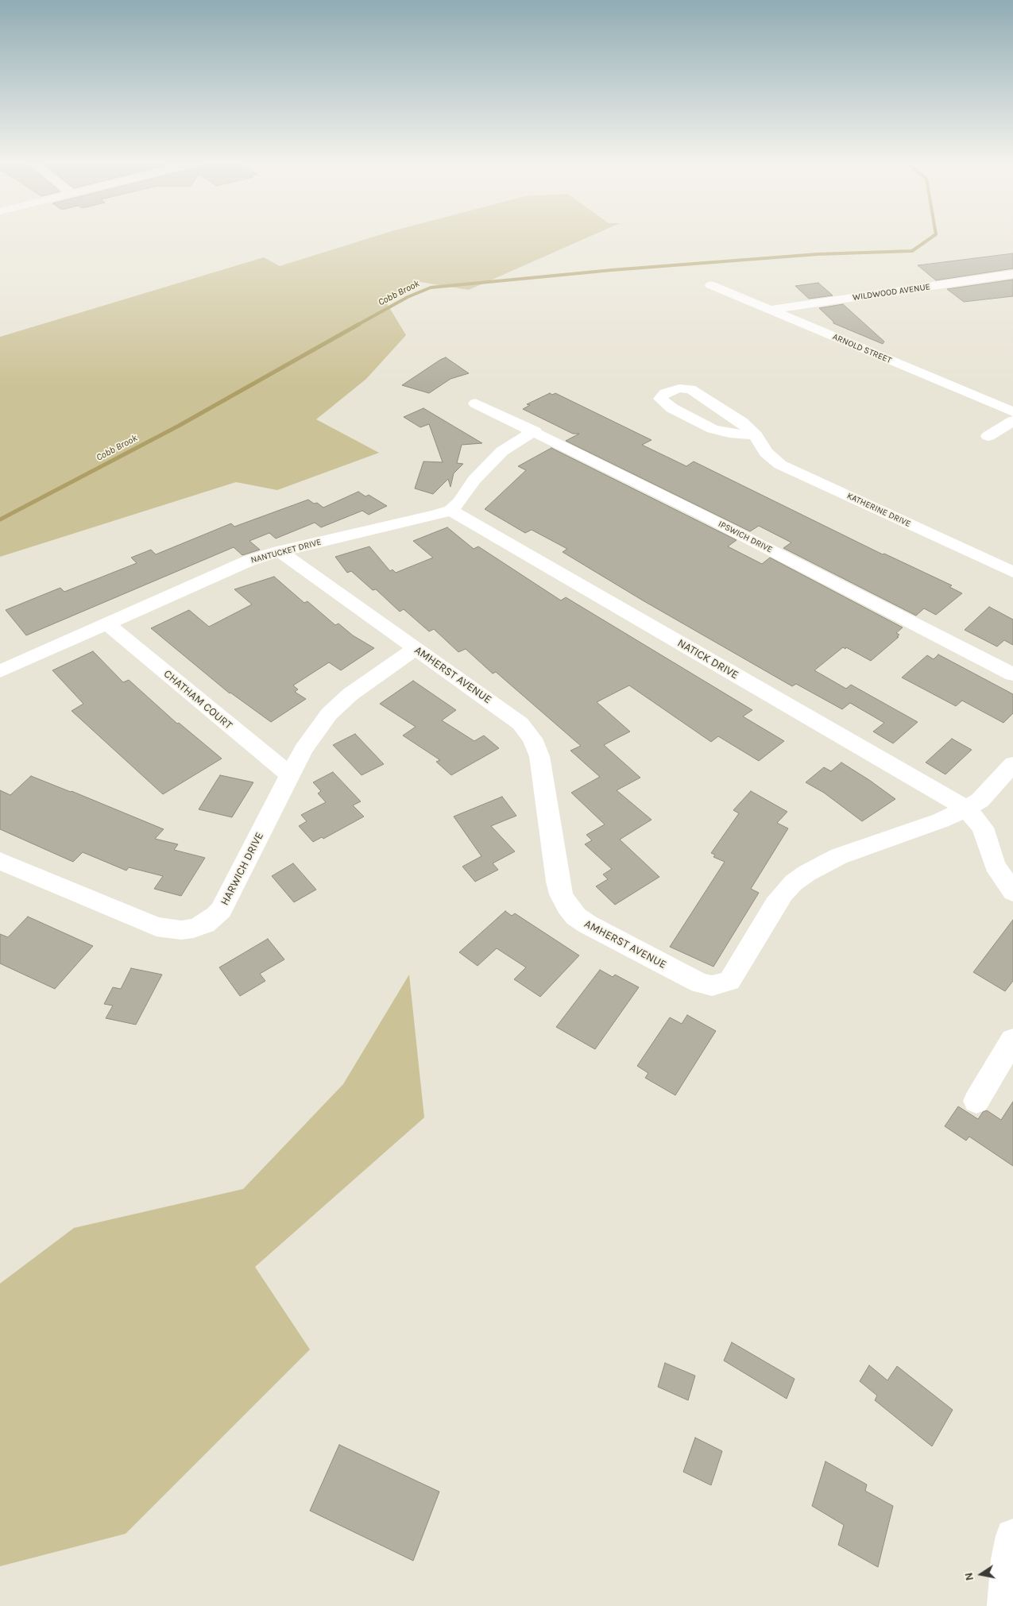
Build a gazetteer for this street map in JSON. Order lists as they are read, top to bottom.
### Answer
{
  "streets": {
    "street": [
      "WILDWOOD AVENUE",
      "ARNOLD STREET",
      "KATHERINE DRIVE",
      "IPSWICH DRIVE",
      "NANTUCKET DRIVE",
      "NATICK DRIVE",
      "AMHERST AVENUE",
      "CHATHAM COURT",
      "HARWICH DRIVE"
    ]
  },
  "crossings": [
    ["WILDWOOD AVENUE", "ARNOLD STREET"],
    ["IPSWICH DRIVE", "NANTUCKET DRIVE"],
    ["NANTUCKET DRIVE", "NATICK DRIVE"],
    ["NANTUCKET DRIVE", "AMHERST AVENUE"],
    ["NANTUCKET DRIVE", "CHATHAM COURT"],
    ["NATICK DRIVE", "AMHERST AVENUE"],
    ["AMHERST AVENUE", "HARWICH DRIVE"],
    ["CHATHAM COURT", "HARWICH DRIVE"]
  ],
  "water": ["Cobb Brook"],
  "north": "left"
}
